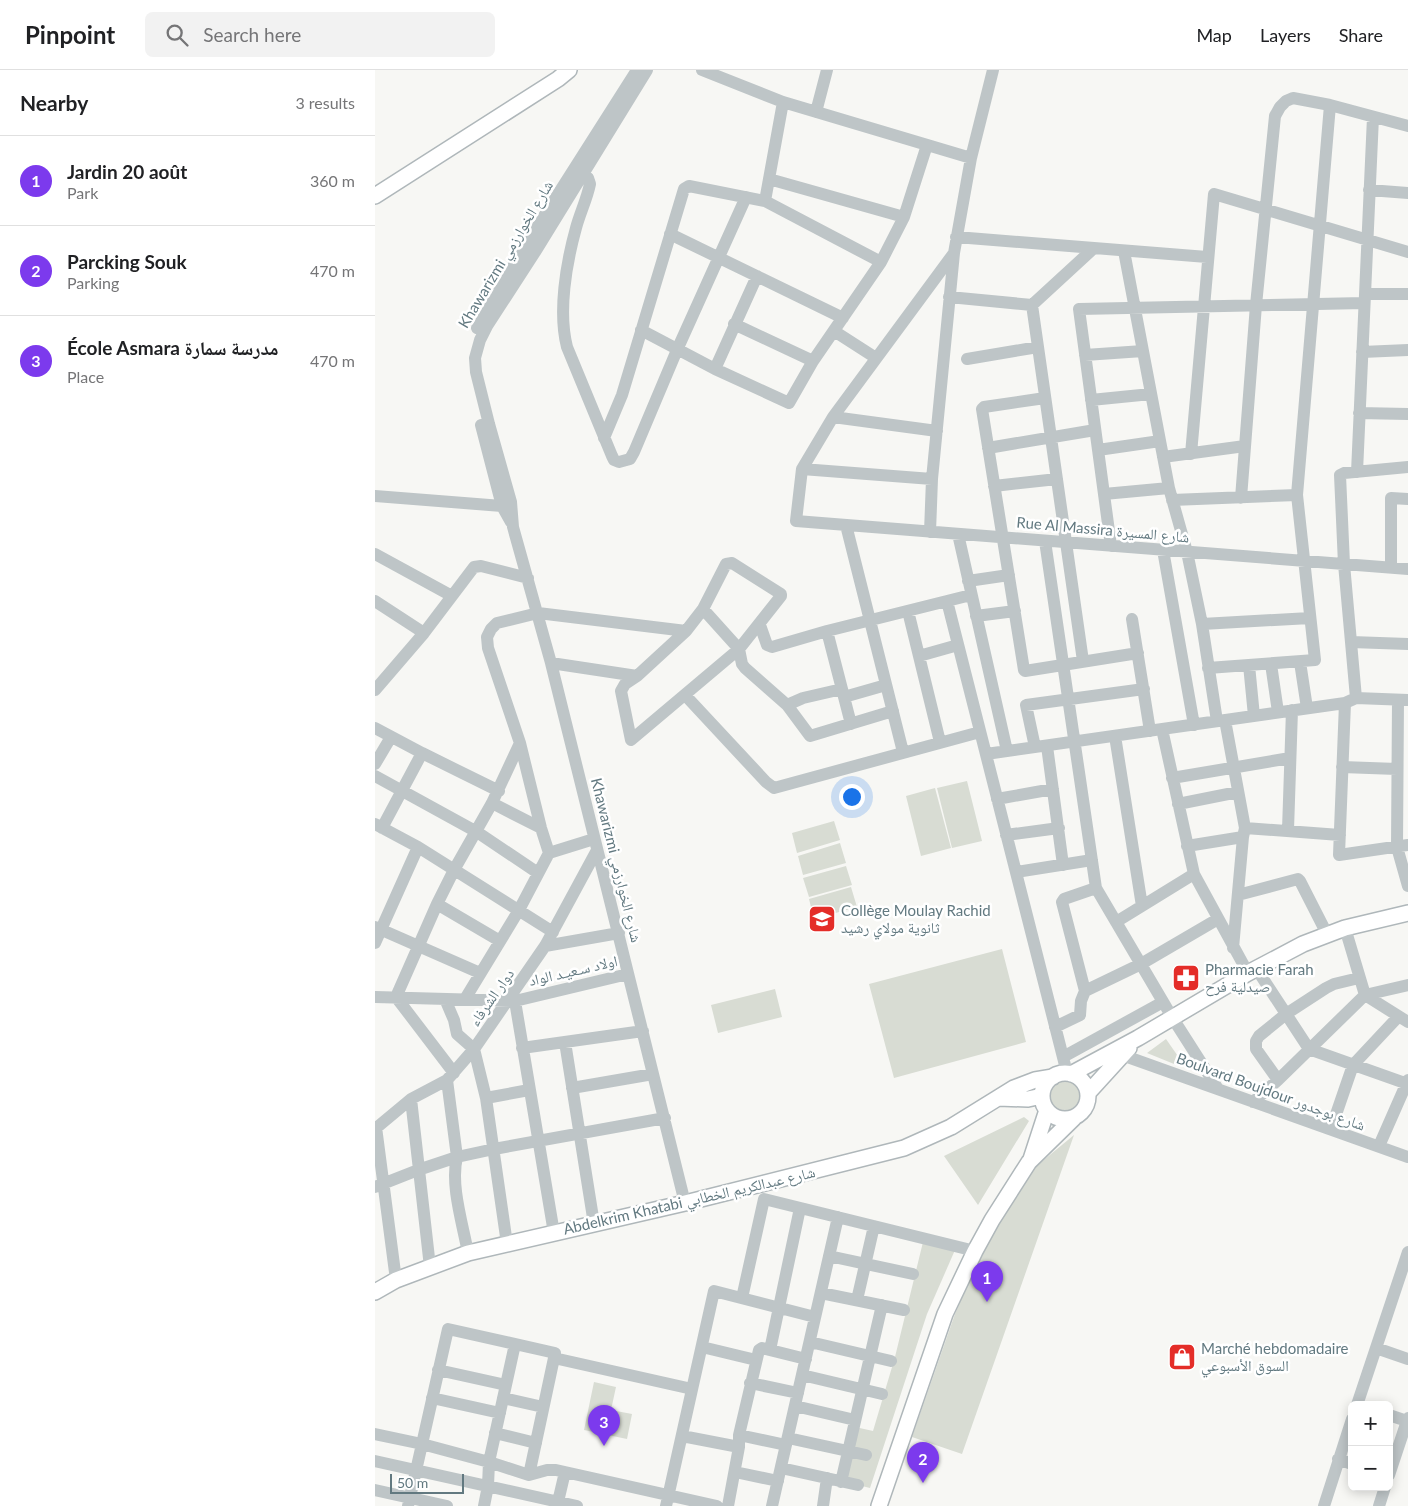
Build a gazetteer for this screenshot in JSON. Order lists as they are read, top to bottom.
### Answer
{
  "streets": {
    "main road": ["Abdelkrim Khatabi شارع عبدالكريم الخطابي"],
    "street": [
      "Khawarizmi شارع الخوارزمي",
      "Rue Al Massira شارع المسيرة",
      "اولاد سـعيـد الواد",
      "دوار الشرفاء",
      "Boulvard Boujdour شارع بوجدور"
    ]
  },
  "crossings": [
    ["Khawarizmi شارع الخوارزمي", "اولاد سـعيـد الواد"],
    ["Khawarizmi شارع الخوارزمي", "دوار الشرفاء"],
    ["Khawarizmi شارع الخوارزمي", "Abdelkrim Khatabi شارع عبدالكريم الخطابي"],
    ["اولاد سـعيـد الواد", "دوار الشرفاء"]
  ],
  "places": {
    "school or university": ["Collège Moulay Rachid ثانوية مولاي رشيد"],
    "pharmacy": ["Pharmacie Farah صيدلية فرح"],
    "shop": ["Marché hebdomadaire السوق الأسبوعي"]
  },
  "scale_bar": "50 m",
  "page": {
    "header": "Pinpoint",
    "search": "Search here",
    "nav": ["Map", "Layers", "Share"],
    "heading": ["Nearby", "3 results"],
    "list": [
      {
        "mark": "1",
        "name": "Jardin 20 août",
        "note": "Park",
        "value": "360 m"
      },
      {
        "mark": "2",
        "name": "Parcking Souk",
        "note": "Parking",
        "value": "470 m"
      },
      {
        "mark": "3",
        "name": "École Asmara مدرسة سمارة",
        "note": "Place",
        "value": "470 m"
      }
    ],
    "pins": ["1", "3", "2"],
    "map_buttons": ["+", "−"],
    "scale": "50 m"
  }
}
